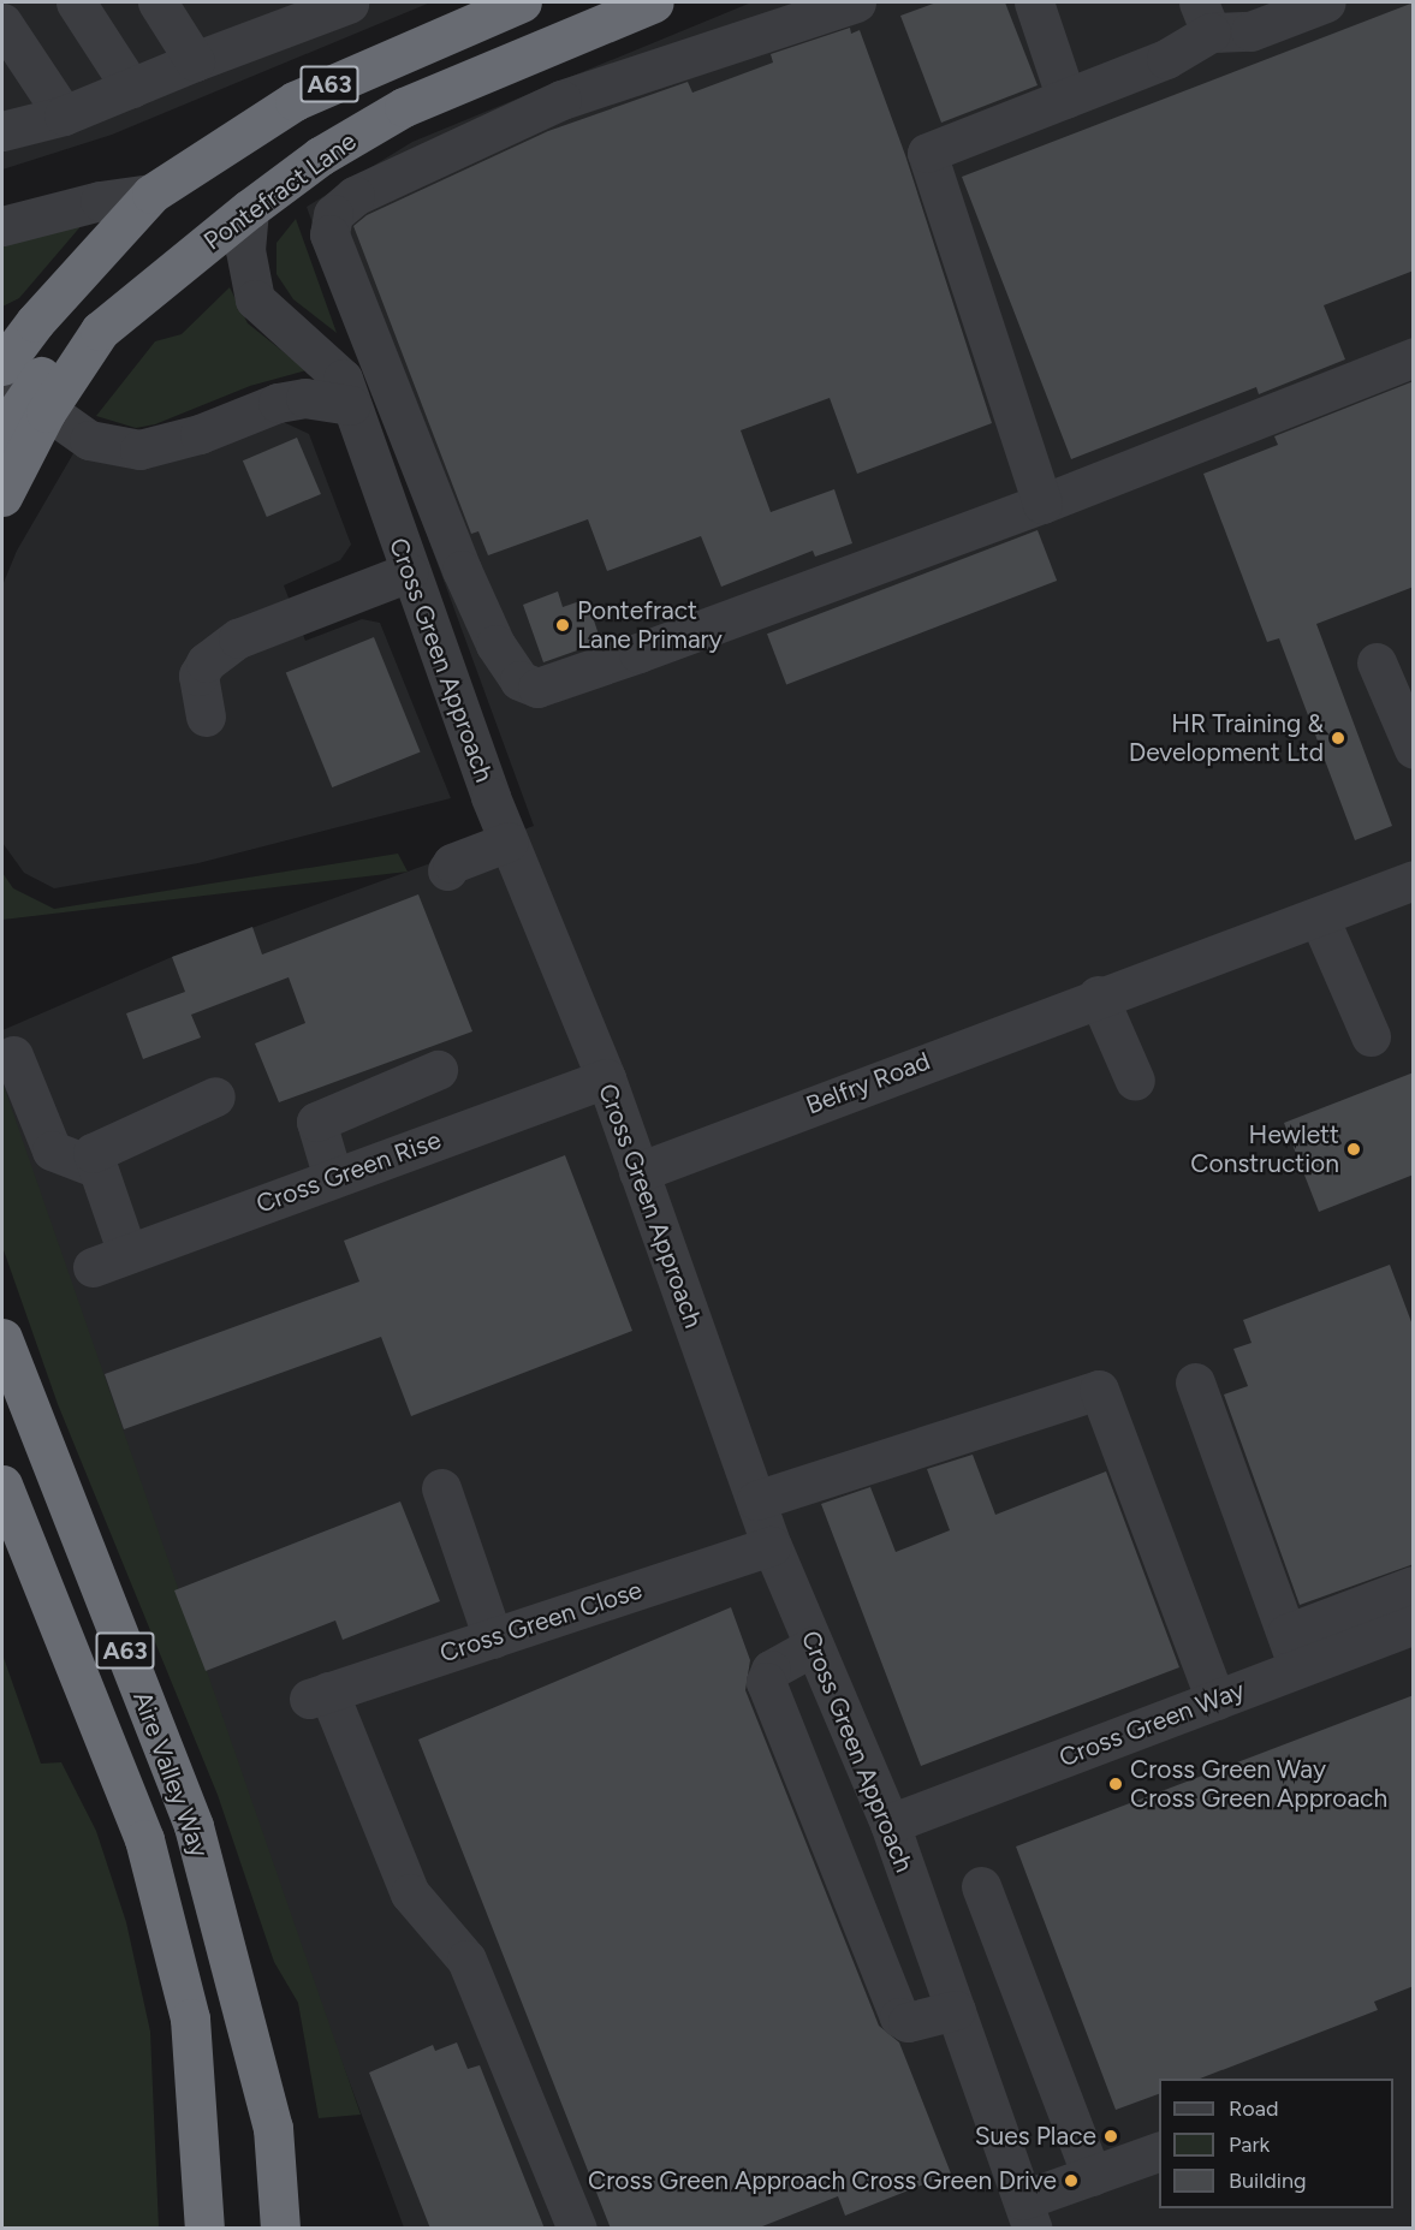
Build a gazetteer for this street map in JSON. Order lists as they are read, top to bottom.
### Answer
{
  "streets": {
    "highway": ["A63", "Pontefract Lane", "Aire Valley Way"],
    "street": [
      "Cross Green Approach",
      "Belfry Road",
      "Cross Green Rise",
      "Cross Green Close",
      "Cross Green Way"
    ]
  },
  "crossings": [
    ["A63", "Pontefract Lane"],
    ["Pontefract Lane", "Cross Green Approach"],
    ["Cross Green Approach", "Belfry Road"],
    ["Cross Green Approach", "Cross Green Rise"],
    ["Cross Green Approach", "Cross Green Close"],
    ["Cross Green Approach", "Cross Green Way"]
  ],
  "places": [
    "Pontefract Lane Primary",
    "HR Training & Development Ltd",
    "Hewlett Construction",
    "Cross Green Way Cross Green Approach",
    "Sues Place",
    "Cross Green Approach Cross Green Drive"
  ],
  "legend": ["Road", "Park", "Building"]
}
